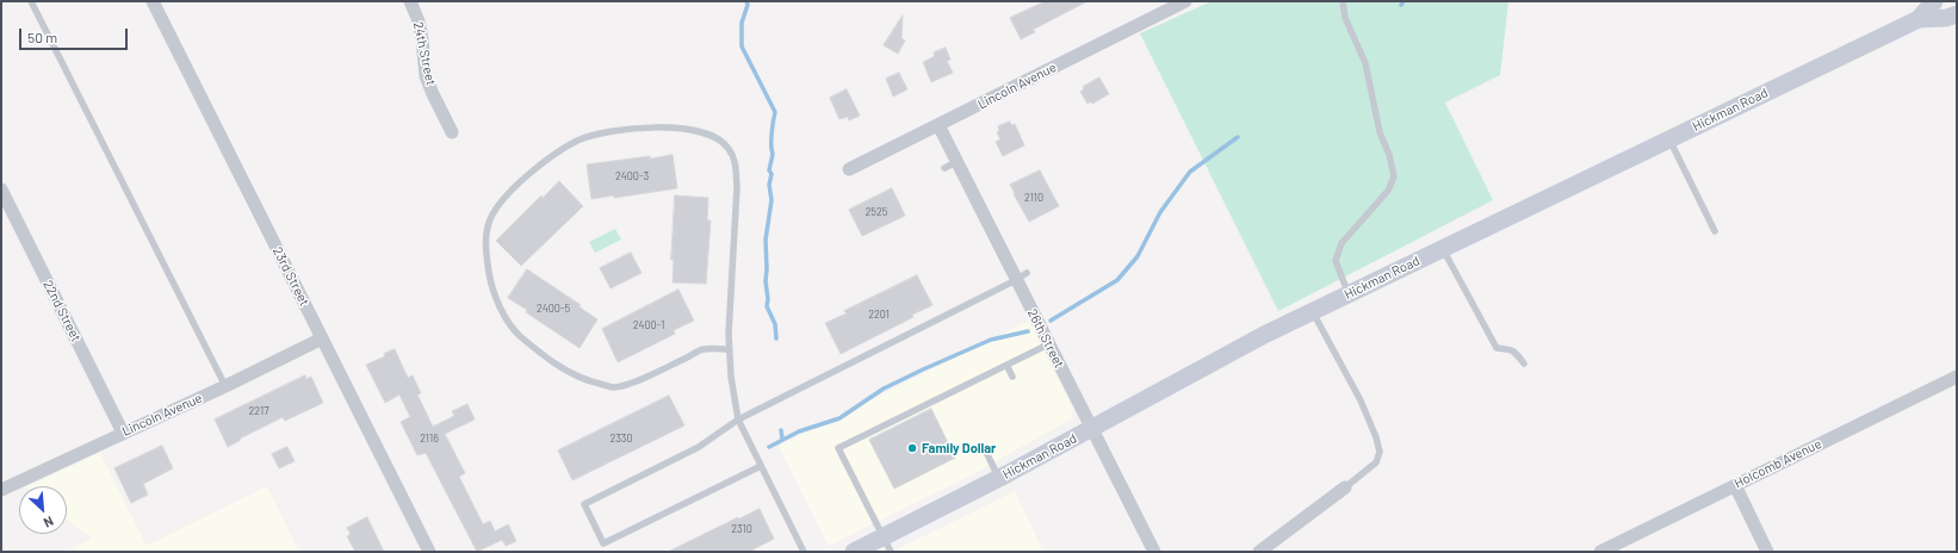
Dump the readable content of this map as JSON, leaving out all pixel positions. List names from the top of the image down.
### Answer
{
  "streets": {
    "main road": ["Hickman Road"],
    "street": [
      "24th Street",
      "Lincoln Avenue",
      "23rd Street",
      "22nd Street",
      "26th Street",
      "Holcomb Avenue"
    ]
  },
  "crossings": [
    ["Lincoln Avenue", "23rd Street"],
    ["Lincoln Avenue", "22nd Street"],
    ["Lincoln Avenue", "26th Street"],
    ["Hickman Road", "26th Street"]
  ],
  "places": ["Family Dollar"],
  "house_numbers": [
    "2400-3",
    "2110",
    "2525",
    "2400-5",
    "2201",
    "2400-1",
    "2217",
    "2116",
    "2330",
    "2310"
  ],
  "scale_bar": "50 m",
  "north": "bottom right"
}
